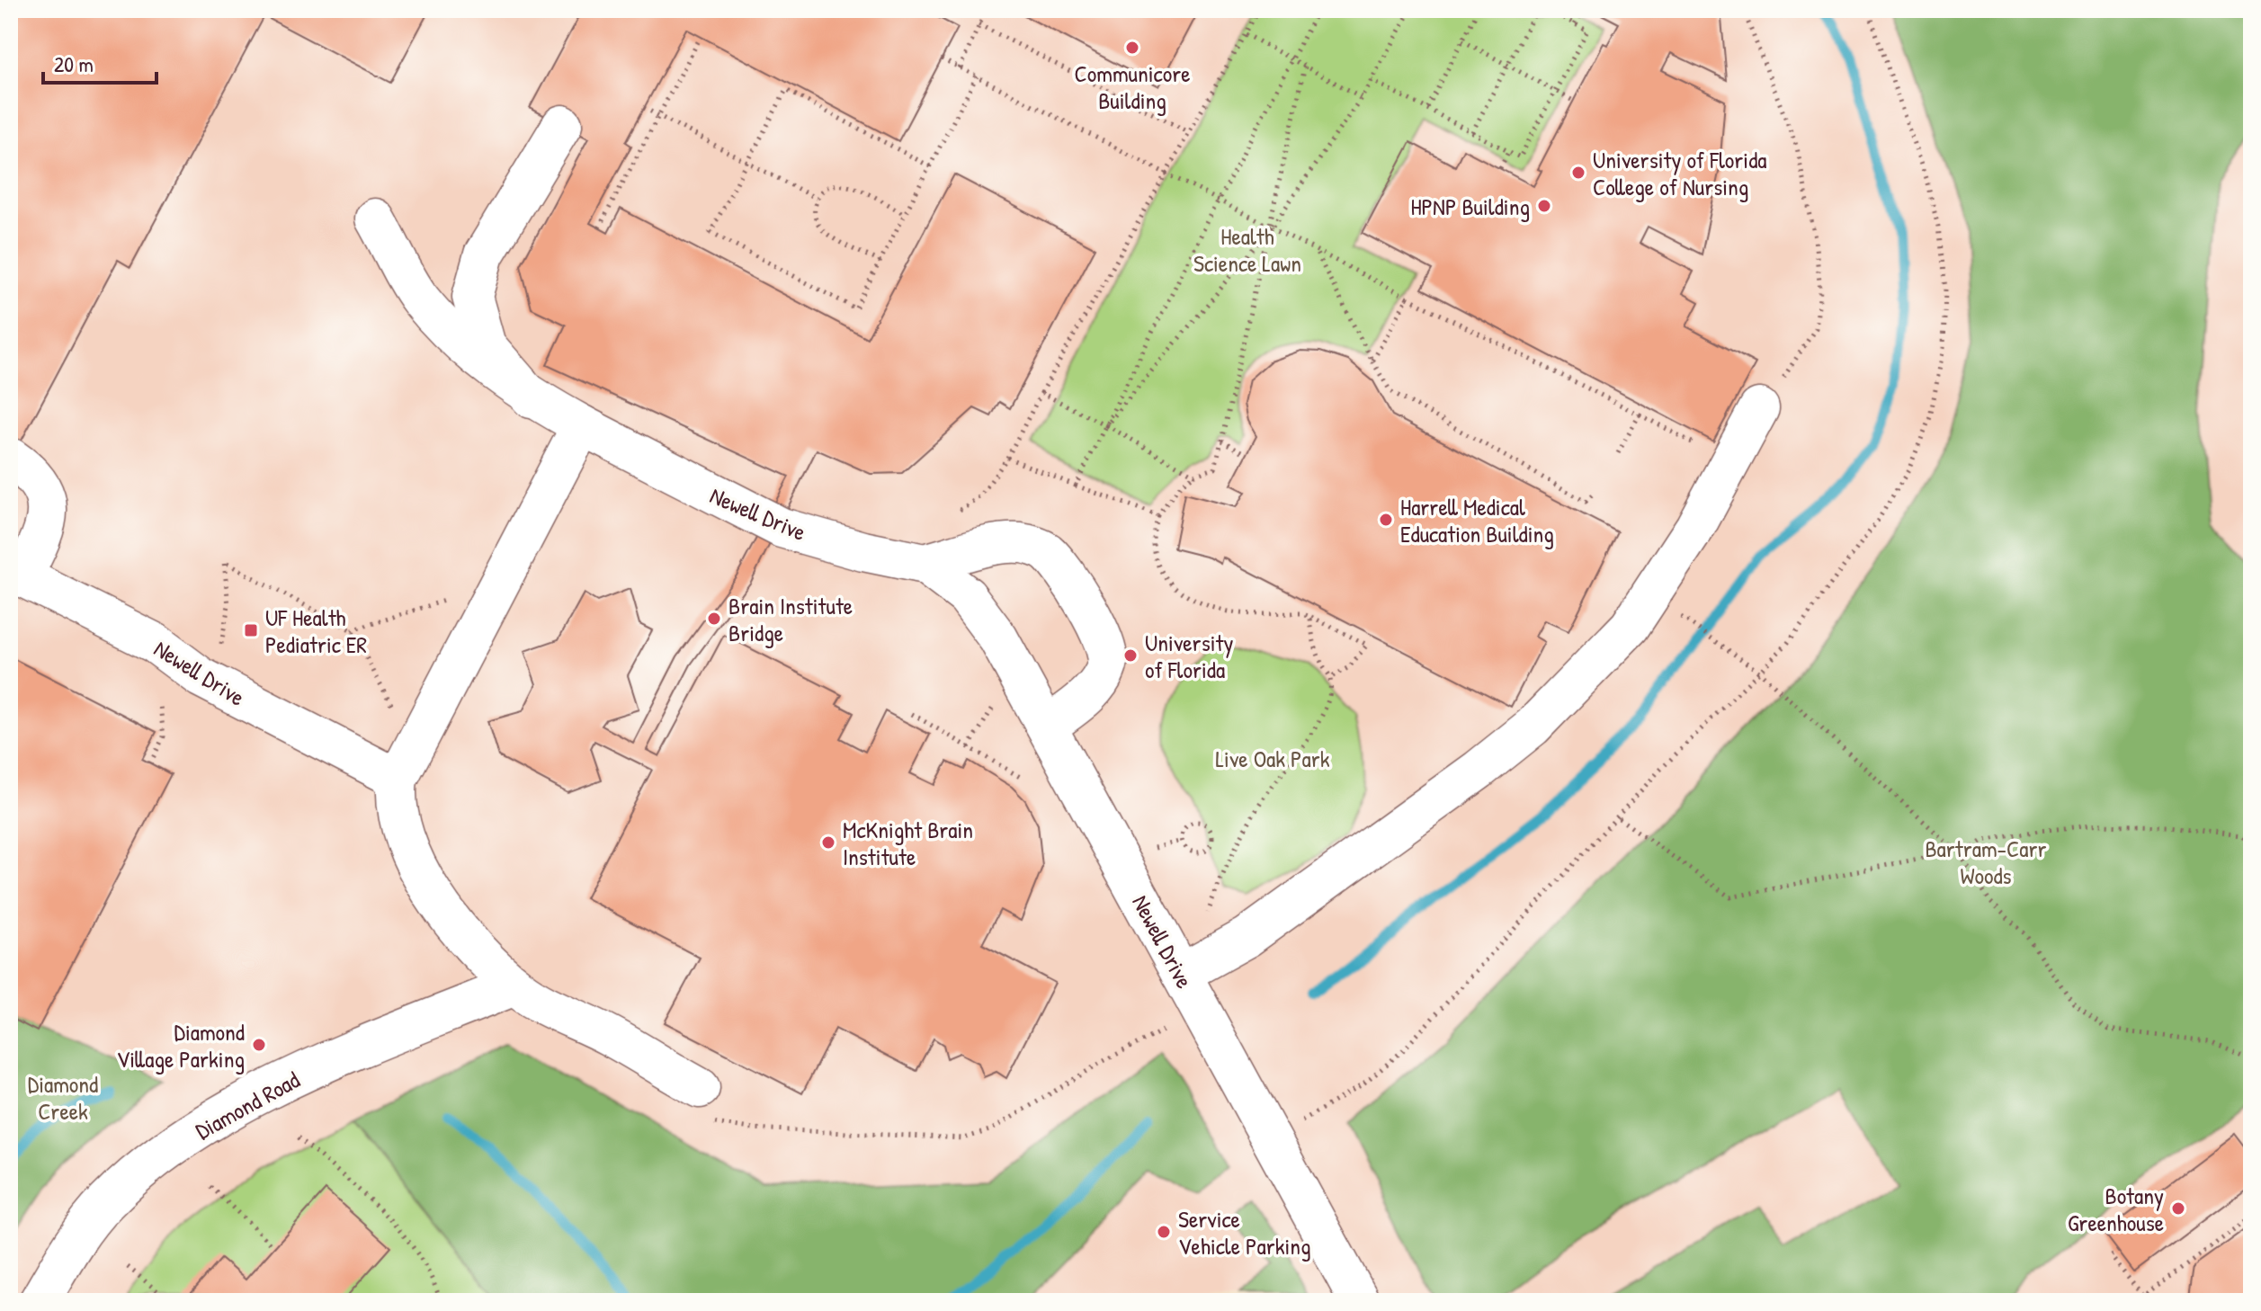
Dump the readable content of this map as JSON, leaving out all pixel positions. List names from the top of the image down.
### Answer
{
  "streets": {
    "street": ["Newell Drive", "Diamond Road"]
  },
  "parks": [
    "Health Science Lawn",
    "Live Oak Park",
    "Bartram-Carr Woods",
    "Diamond Creek"
  ],
  "places": {
    "other": [
      "Communicore Building",
      "University of Florida College of Nursing",
      "HPNP Building",
      "Harrell Medical Education Building",
      "Brain Institute Bridge",
      "University of Florida",
      "McKnight Brain Institute",
      "Diamond Village Parking",
      "Botany Greenhouse",
      "Service Vehicle Parking"
    ],
    "transit": ["UF Health Pediatric ER"]
  },
  "scale_bar": "20 m"
}
